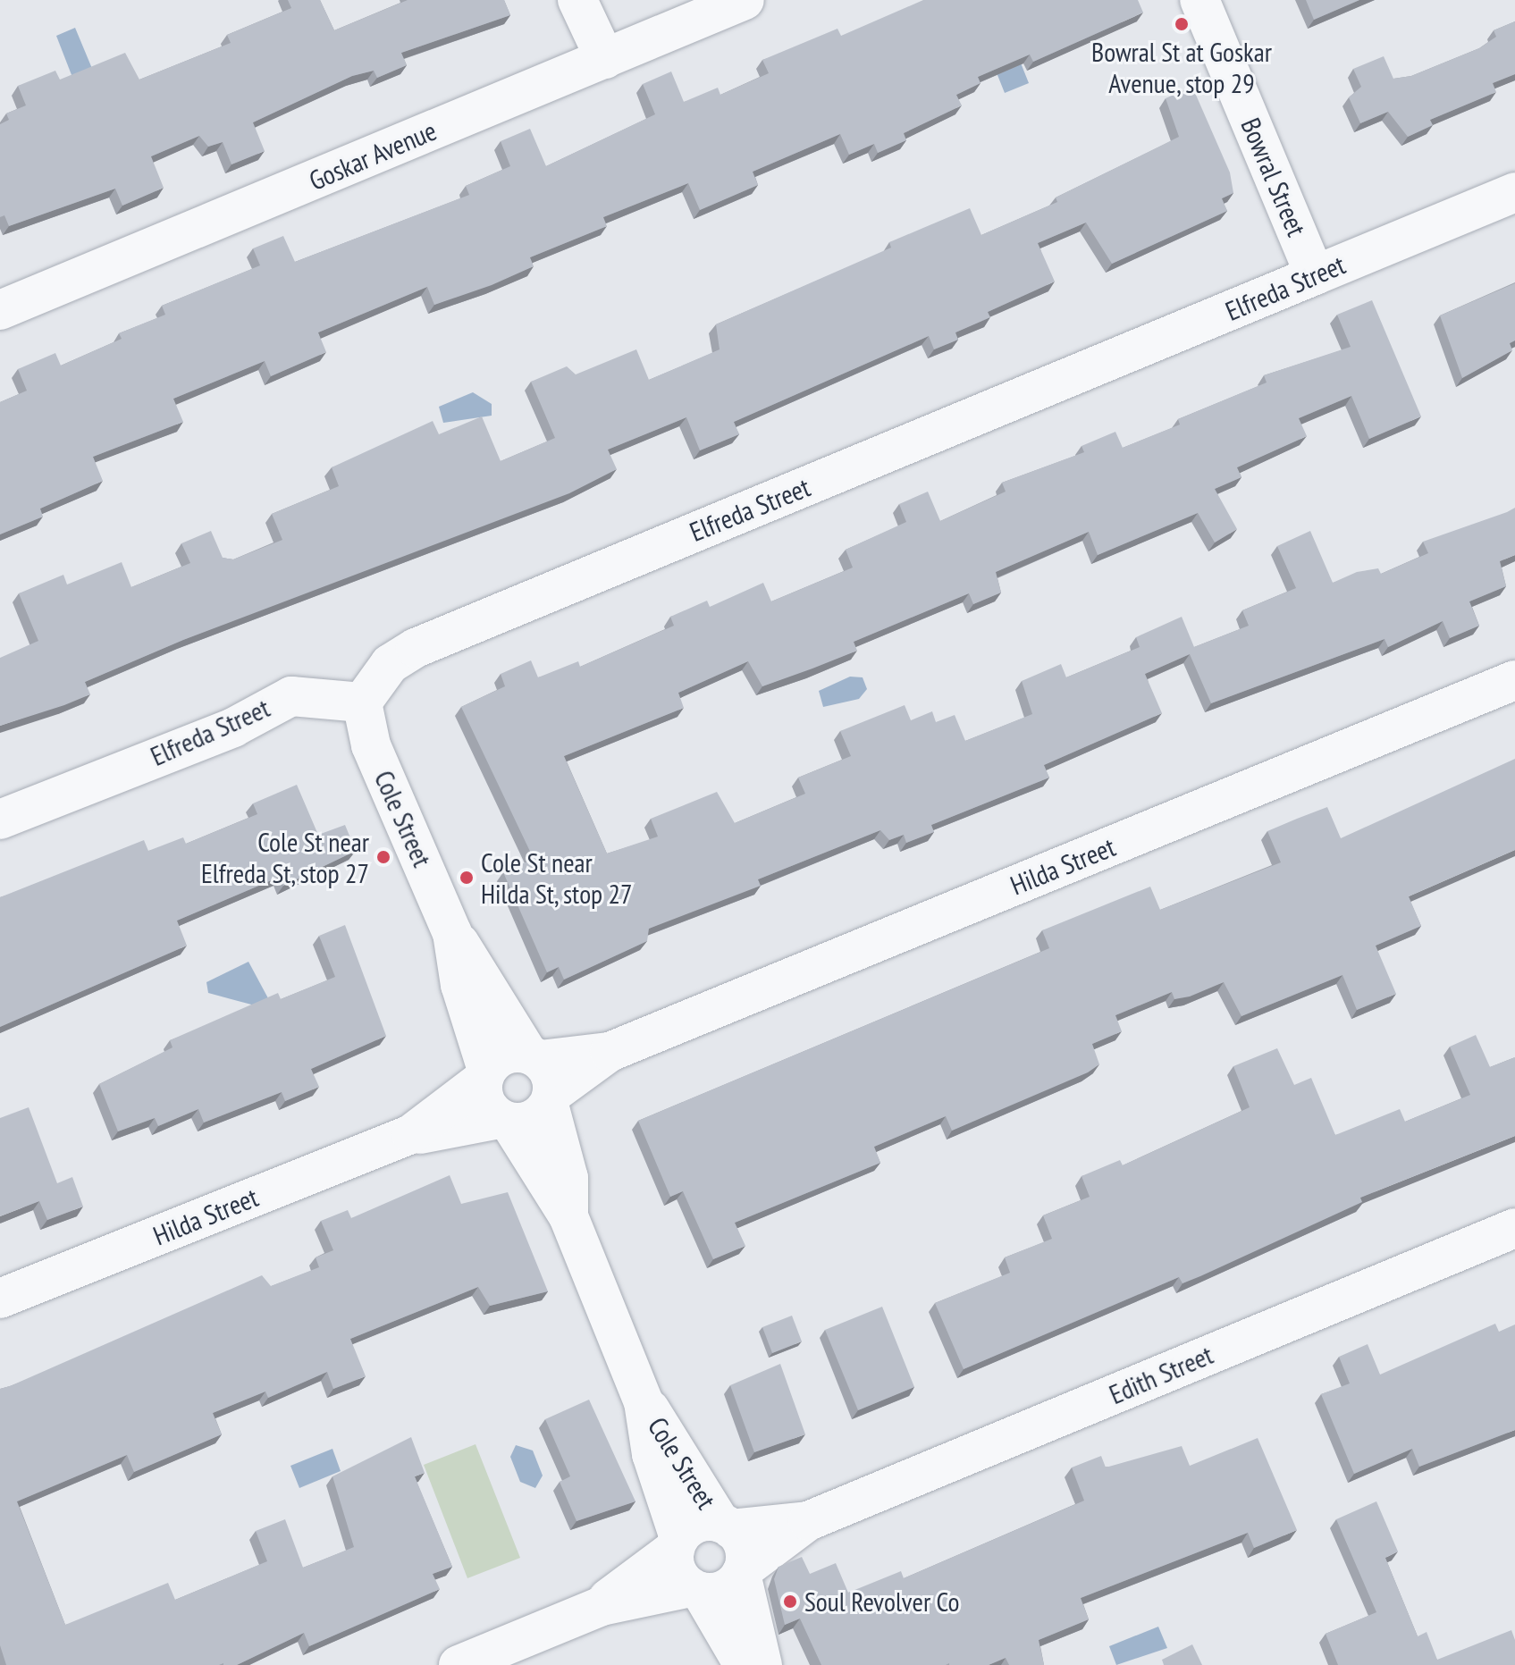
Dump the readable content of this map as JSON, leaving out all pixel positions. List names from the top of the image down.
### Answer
{
  "streets": {
    "street": [
      "Goskar Avenue",
      "Bowral Street",
      "Elfreda Street",
      "Cole Street",
      "Hilda Street",
      "Edith Street"
    ]
  },
  "crossings": [
    ["Bowral Street", "Elfreda Street"],
    ["Elfreda Street", "Cole Street"],
    ["Cole Street", "Hilda Street"],
    ["Cole Street", "Edith Street"]
  ],
  "places": [
    "Bowral St at Goskar Avenue, stop 29",
    "Cole St near Elfreda St, stop 27",
    "Cole St near Hilda St, stop 27",
    "Soul Revolver Co"
  ]
}
